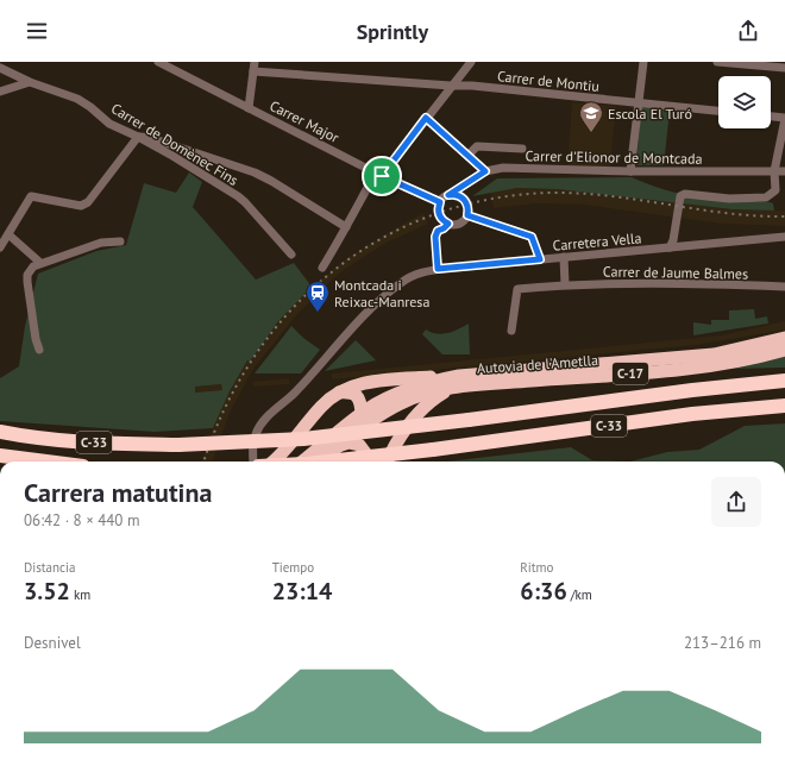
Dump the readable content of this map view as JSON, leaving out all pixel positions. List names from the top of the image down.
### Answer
{
  "streets": {
    "highway": ["Autovia de l'Ametlla", "C-17", "C-33"],
    "street": [
      "Carrer de Montiu",
      "Carrer Major",
      "Carrer de Domènec Fins",
      "Carrer d'Elionor de Montcada",
      "Carretera Vella",
      "Carrer de Jaume Balmes"
    ]
  },
  "crossings": [
    ["Carrer Major", "Carrer d'Elionor de Montcada"],
    ["Autovia de l'Ametlla", "C-17"]
  ],
  "places": {
    "school or university": ["Escola El Turó"],
    "station": ["Montcada i Reixac-Manresa"]
  },
  "page": {
    "header": "Sprintly",
    "heading": ["Carrera matutina", "06:42 · 8 × 440 m"],
    "stats": [
      ["Distancia", "3.52 km"],
      ["Tiempo", "23:14"],
      ["Ritmo", "6:36 /km"]
    ],
    "chart": ["Desnivel", "213–216 m"]
  }
}
